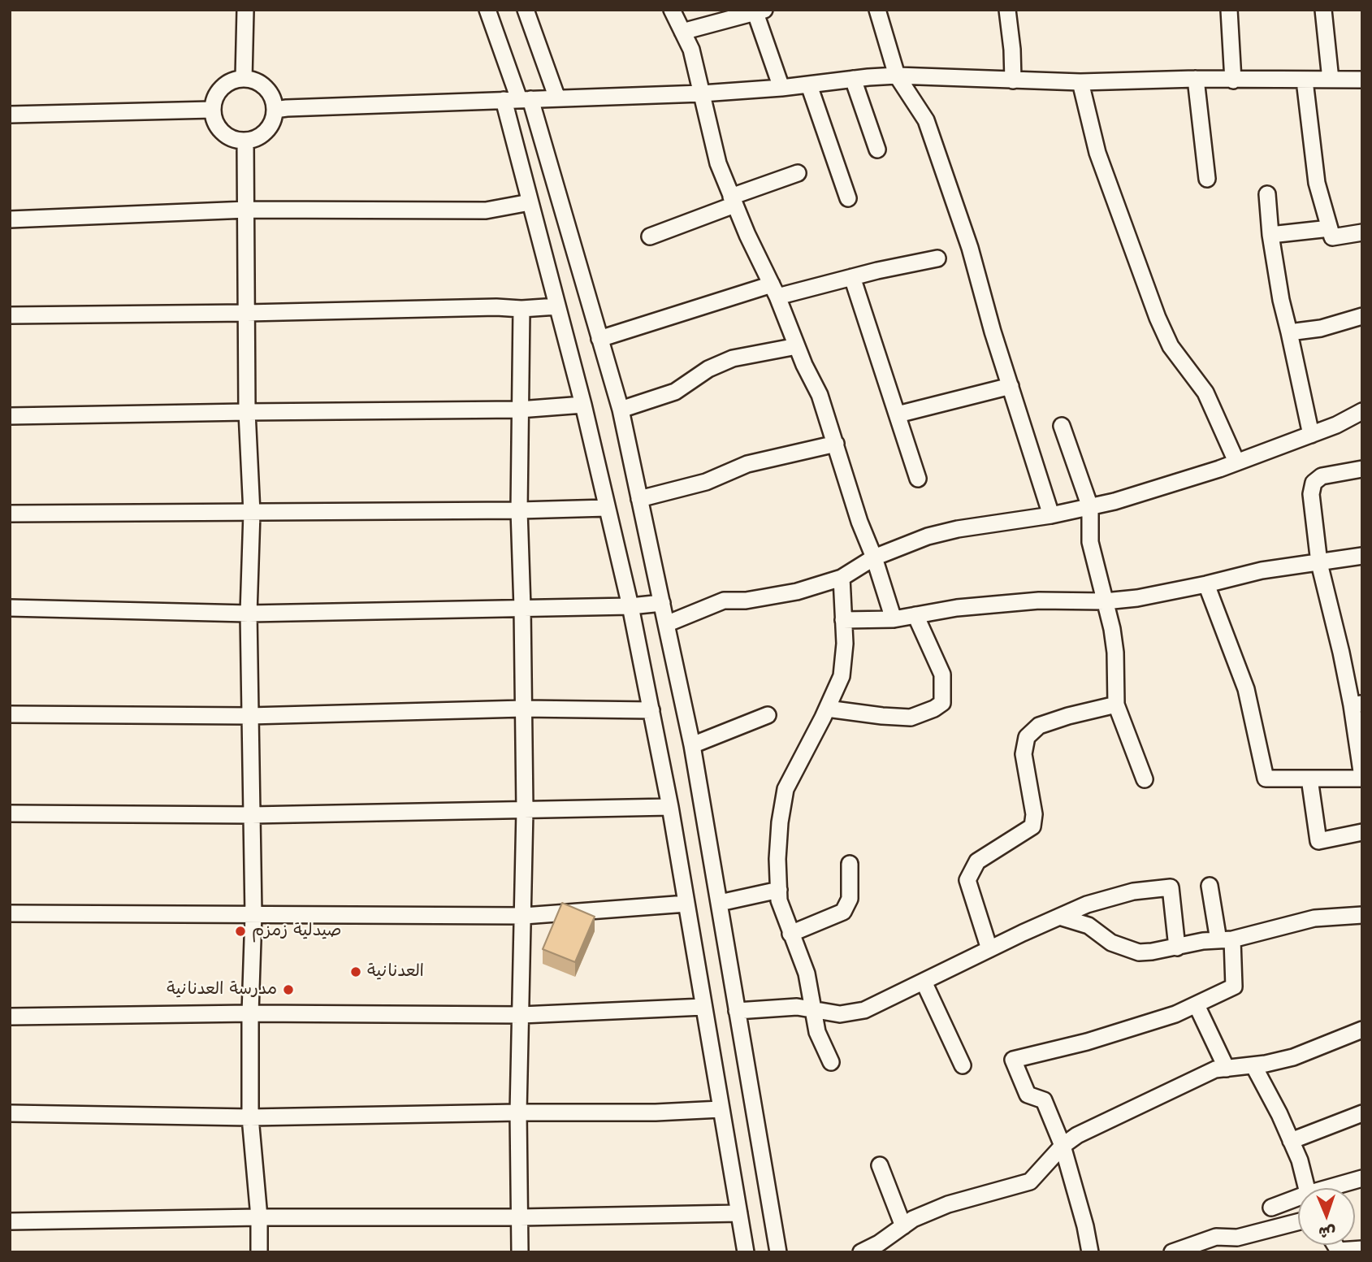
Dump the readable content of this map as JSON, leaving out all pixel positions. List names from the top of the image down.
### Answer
{
  "places": ["صيدلية زمزم", "العدنانية", "مدرسة العدنانية"],
  "north": "bottom"
}
